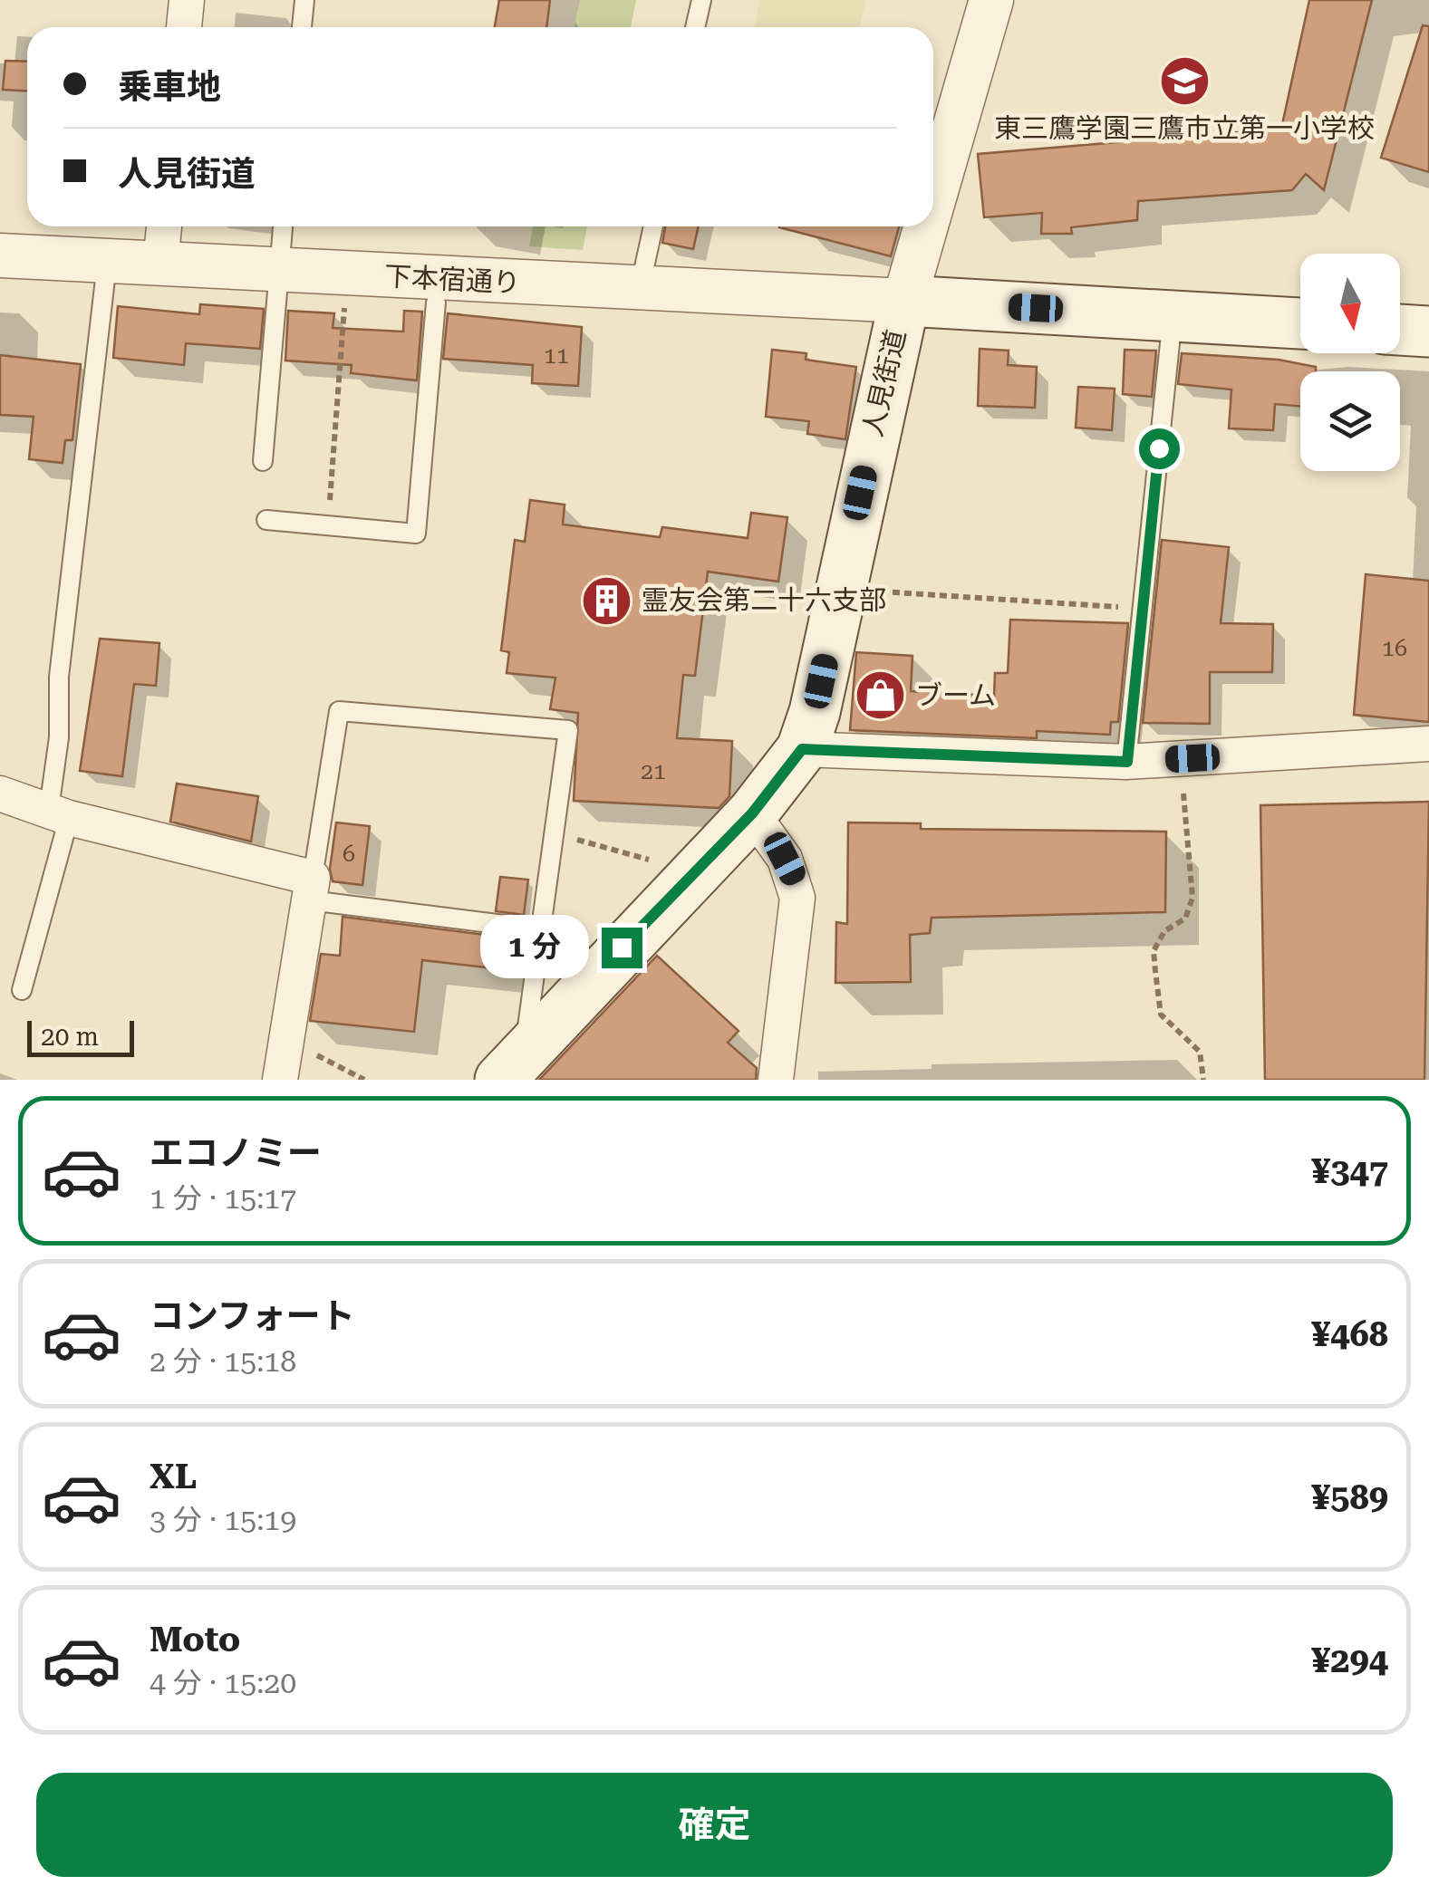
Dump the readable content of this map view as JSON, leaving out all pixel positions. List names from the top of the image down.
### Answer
{
  "streets": {
    "main road": ["人見街道"],
    "street": ["下本宿通り"]
  },
  "crossings": [
    ["下本宿通り", "人見街道"]
  ],
  "places": {
    "school or university": ["東三鷹学園三鷹市立第一小学校"],
    "building": ["霊友会第二十六支部"],
    "shop": ["ブーム"]
  },
  "house_numbers": [
    "11",
    "16",
    "21",
    "6"
  ],
  "scale_bar": "20 m",
  "north": "bottom",
  "page": {
    "banner": ["乗車地", "人見街道"],
    "bubble": "1 分",
    "scale": "20 m",
    "list": [
      {
        "name": "エコノミー",
        "note": "1 分 · 15:17",
        "value": "¥347"
      },
      {
        "name": "コンフォート",
        "note": "2 分 · 15:18",
        "value": "¥468"
      },
      {
        "name": "XL",
        "note": "3 分 · 15:19",
        "value": "¥589"
      },
      {
        "name": "Moto",
        "note": "4 分 · 15:20",
        "value": "¥294"
      }
    ],
    "buttons": "確定"
  }
}
